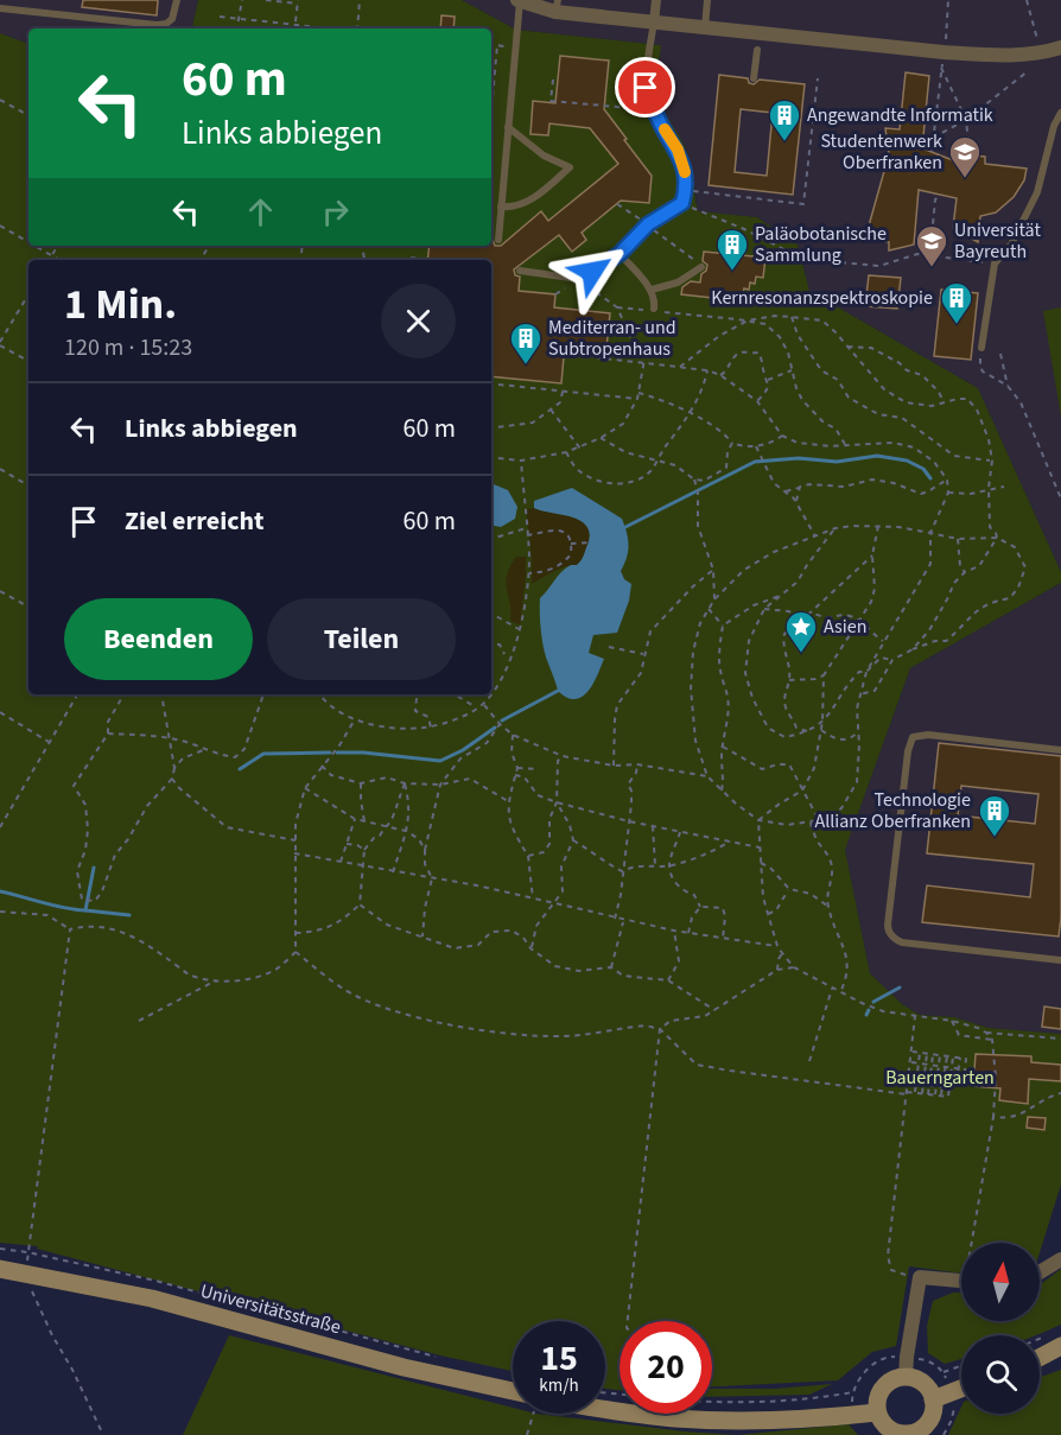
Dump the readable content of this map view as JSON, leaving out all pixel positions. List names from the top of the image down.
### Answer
{
  "streets": {
    "main road": ["Universitätsstraße"]
  },
  "parks": ["Bauerngarten"],
  "places": {
    "building": [
      "Angewandte Informatik",
      "Paläobotanische Sammlung",
      "Kernresonanzspektroskopie",
      "Mediterran- und Subtropenhaus",
      "Technologie Allianz Oberfranken"
    ],
    "school or university": ["Studentenwerk Oberfranken", "Universität Bayreuth"],
    "place": ["Asien"]
  },
  "north": "top",
  "page": {
    "turn": ["60 m", "Links abbiegen"],
    "heading": ["1 Min.", "120 m · 15:23"],
    "list": [
      {
        "name": "Links abbiegen",
        "value": "60 m"
      },
      {
        "name": "Ziel erreicht",
        "value": "60 m"
      }
    ],
    "buttons": ["Beenden", "Teilen"],
    "speed": "15 km/h",
    "limit": "20"
  }
}
